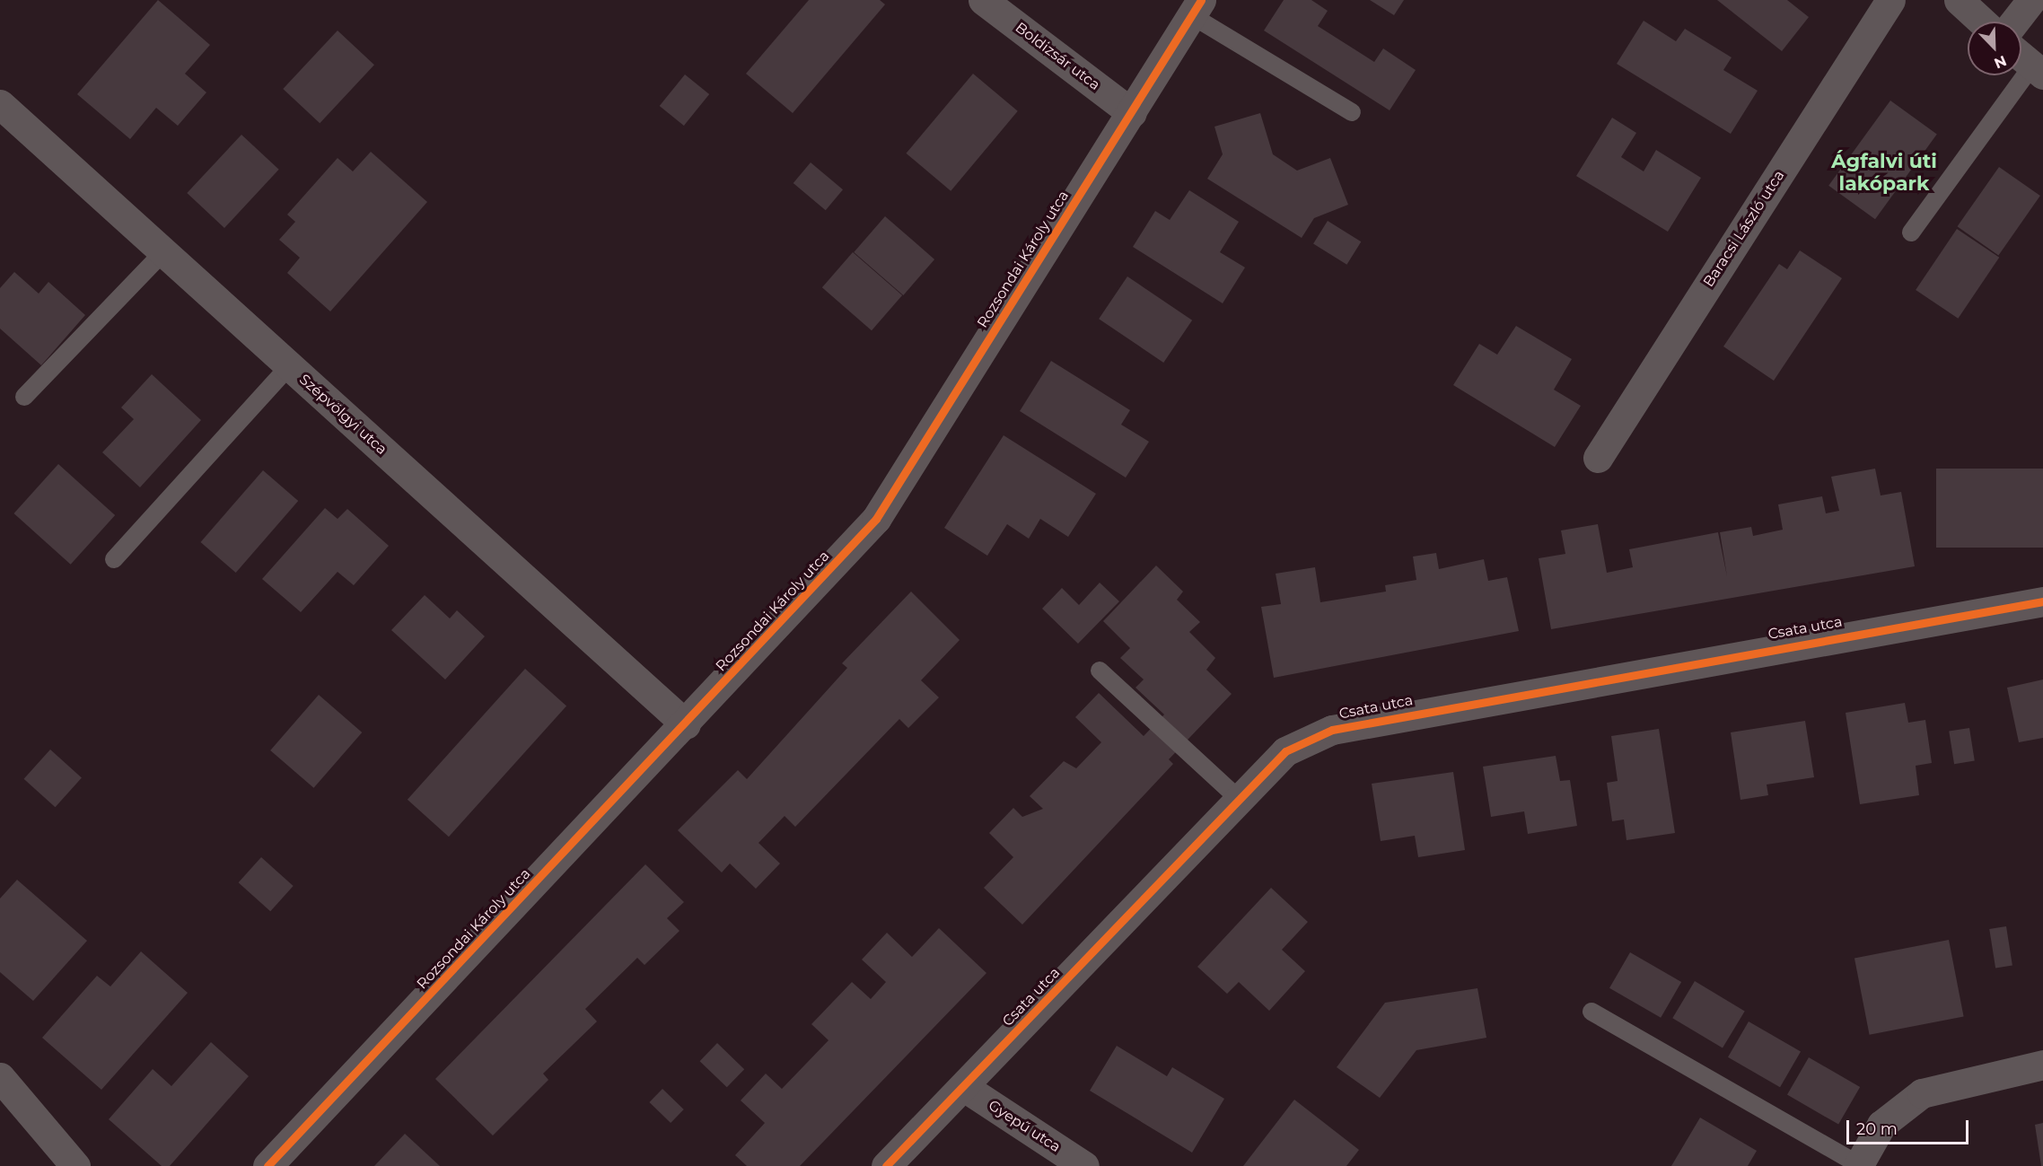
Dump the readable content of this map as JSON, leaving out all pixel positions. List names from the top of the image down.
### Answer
{
  "streets": {
    "street": [
      "Boldizsár utca",
      "Baracsi László utca",
      "Rozsondai Károly utca",
      "Szépvölgyi utca",
      "Csata utca",
      "Gyepű utca"
    ]
  },
  "crossings": [
    ["Boldizsár utca", "Rozsondai Károly utca"],
    ["Rozsondai Károly utca", "Szépvölgyi utca"],
    ["Csata utca", "Gyepű utca"]
  ],
  "districts": ["Ágfalvi úti lakópark"],
  "scale_bar": "20 m",
  "north": "bottom right"
}
